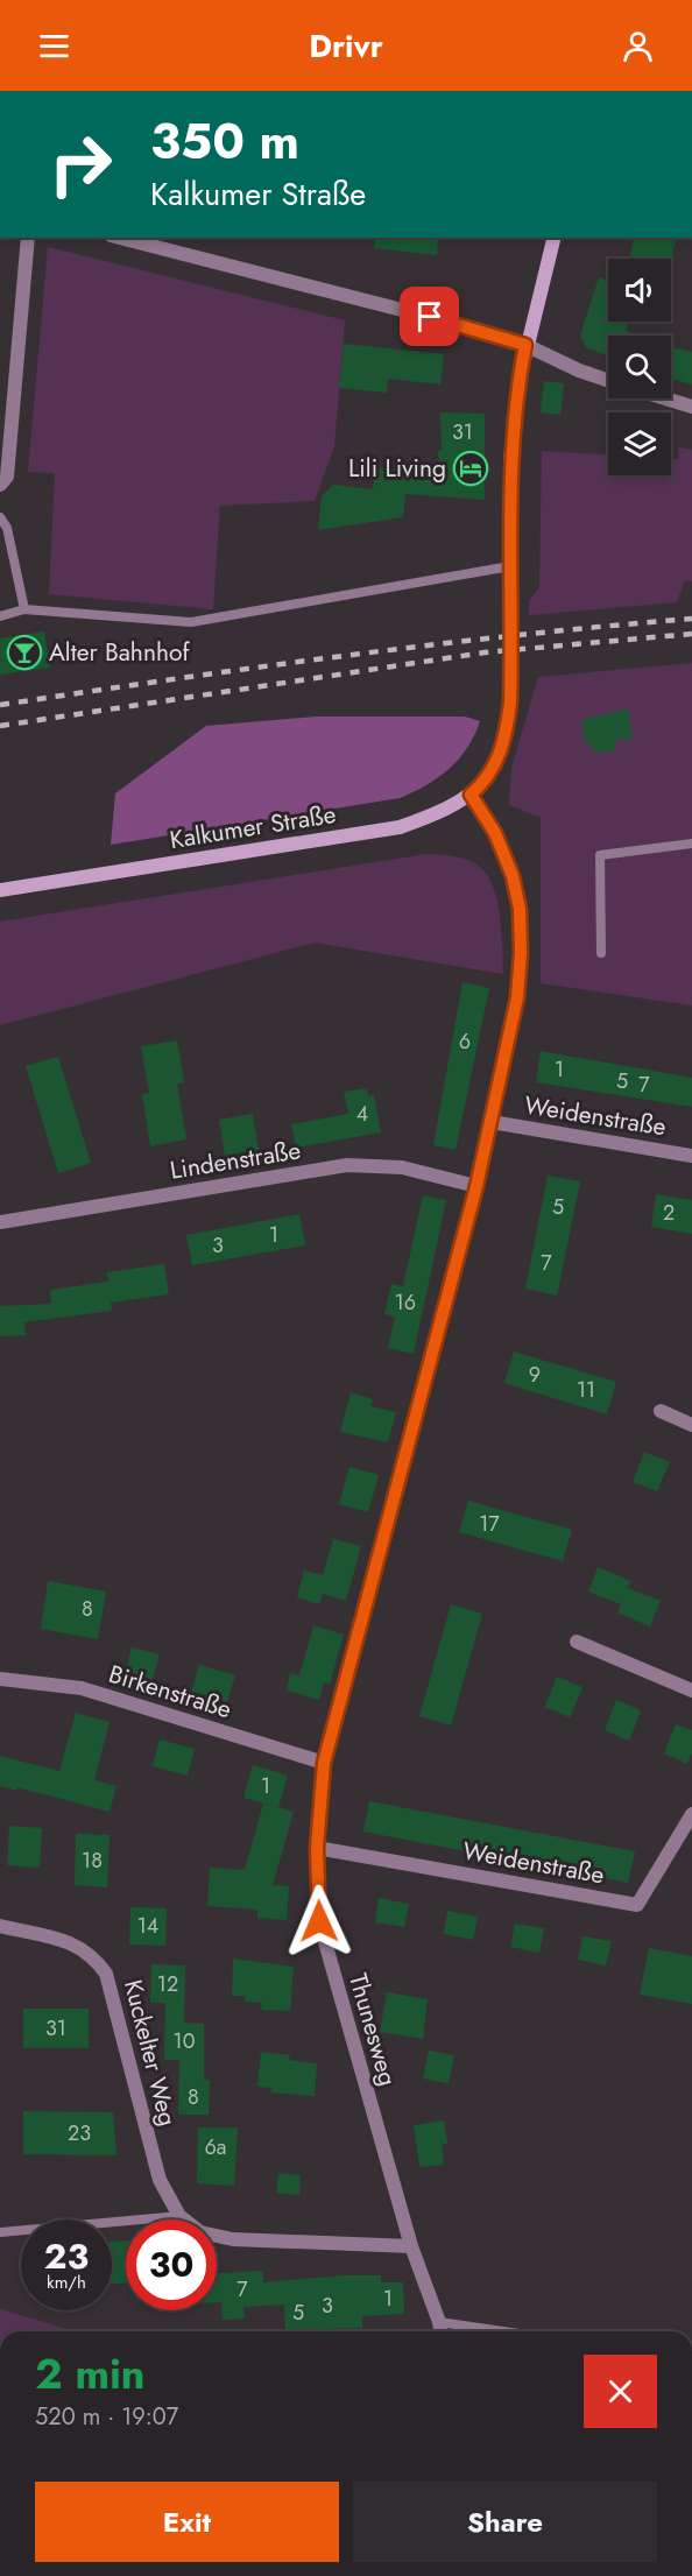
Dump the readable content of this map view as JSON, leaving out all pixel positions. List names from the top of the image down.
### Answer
{
  "streets": {
    "main road": ["Kalkumer Straße"],
    "street": [
      "Weidenstraße",
      "Lindenstraße",
      "Birkenstraße",
      "Thunesweg",
      "Kuckelter Weg"
    ]
  },
  "crossings": [
    ["Kalkumer Straße", "Thunesweg"],
    ["Weidenstraße", "Thunesweg"],
    ["Lindenstraße", "Thunesweg"],
    ["Birkenstraße", "Thunesweg"],
    ["Thunesweg", "Kuckelter Weg"]
  ],
  "places": {
    "hotel": ["Lili Living"],
    "bar": ["Alter Bahnhof"]
  },
  "house_numbers": [
    "31",
    "6",
    "1",
    "5",
    "7",
    "4",
    "5",
    "2",
    "1",
    "3",
    "7",
    "16",
    "9",
    "11",
    "17",
    "8",
    "1",
    "18",
    "14",
    "12",
    "31",
    "10",
    "8",
    "23",
    "6a",
    "7",
    "1",
    "3",
    "5"
  ],
  "page": {
    "header": "Drivr",
    "turn": ["350 m", "Kalkumer Straße"],
    "speed": "23 km/h",
    "limit": "30",
    "heading": ["2 min", "520 m · 19:07"],
    "buttons": ["Exit", "Share"]
  }
}
